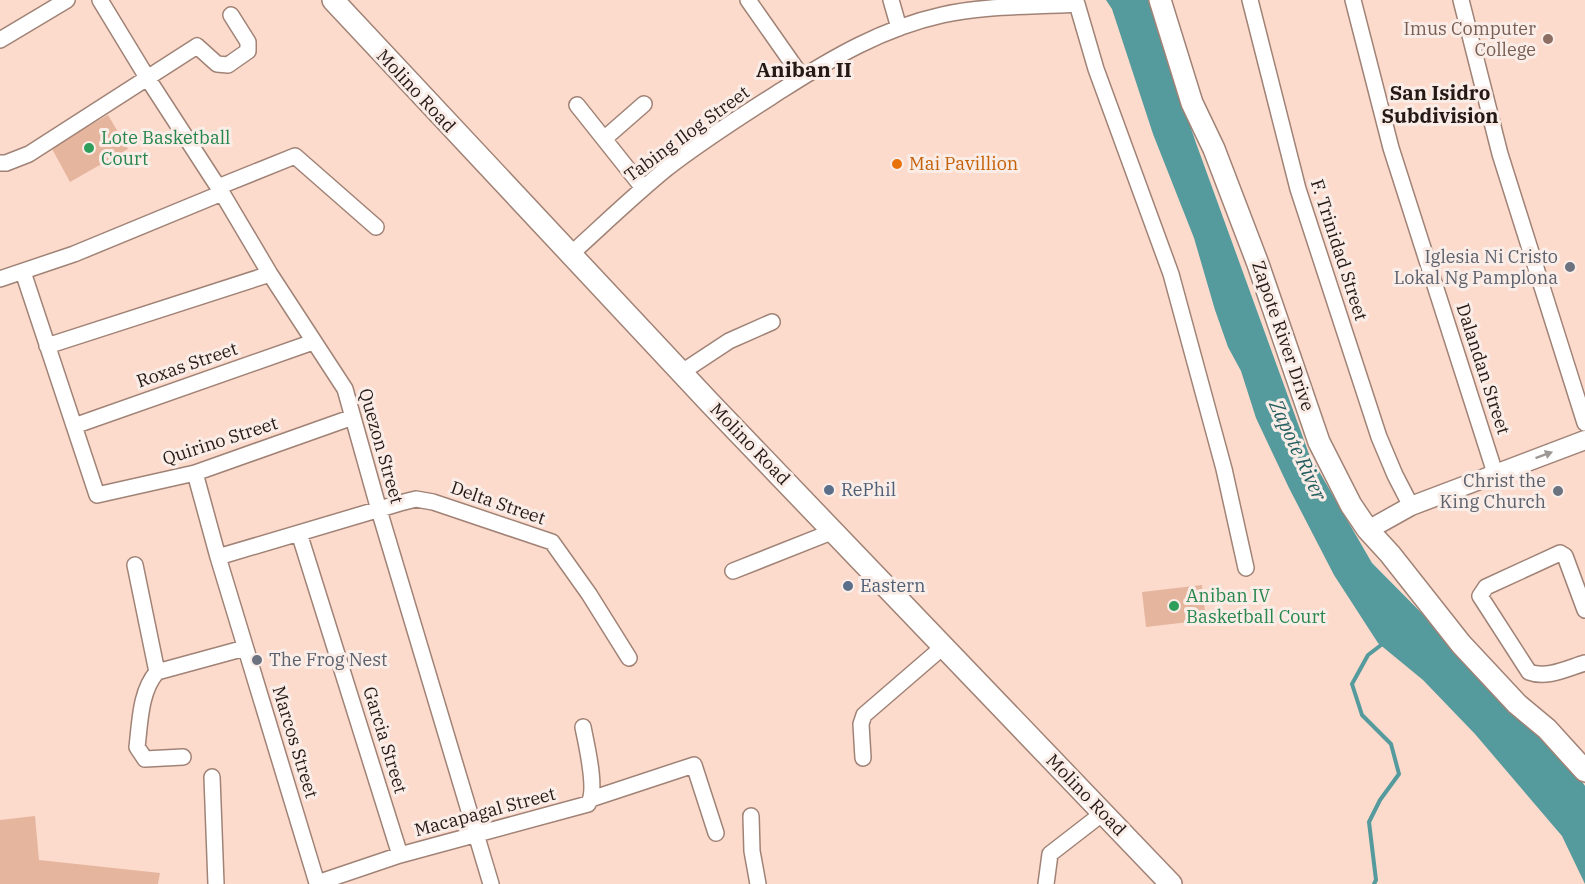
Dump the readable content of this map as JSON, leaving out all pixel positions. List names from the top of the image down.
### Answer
{
  "streets": {
    "main road": ["Molino Road", "Zapote River Drive"],
    "street": [
      "Tabing Ilog Street",
      "F. Trinidad Street",
      "Roxas Street",
      "Dalandan Street",
      "Quirino Street",
      "Quezon Street",
      "Delta Street",
      "Garcia Street",
      "Marcos Street",
      "Macapagal Street"
    ]
  },
  "crossings": [
    ["Molino Road", "Tabing Ilog Street"],
    ["Roxas Street", "Quirino Street"],
    ["Roxas Street", "Quezon Street"],
    ["Quirino Street", "Quezon Street"],
    ["Quirino Street", "Marcos Street"],
    ["Quezon Street", "Delta Street"],
    ["Quezon Street", "Macapagal Street"],
    ["Delta Street", "Garcia Street"],
    ["Delta Street", "Marcos Street"],
    ["Garcia Street", "Macapagal Street"],
    ["Marcos Street", "Macapagal Street"]
  ],
  "districts": ["Aniban II", "San Isidro Subdivision"],
  "water": ["Zapote River"],
  "places": [
    "Imus Computer College",
    "Lote Basketball Court",
    "Mai Pavillion",
    "Iglesia Ni Cristo Lokal Ng Pamplona",
    "RePhil",
    "Christ the King Church",
    "Eastern",
    "Aniban IV Basketball Court",
    "The Frog Nest"
  ]
}
